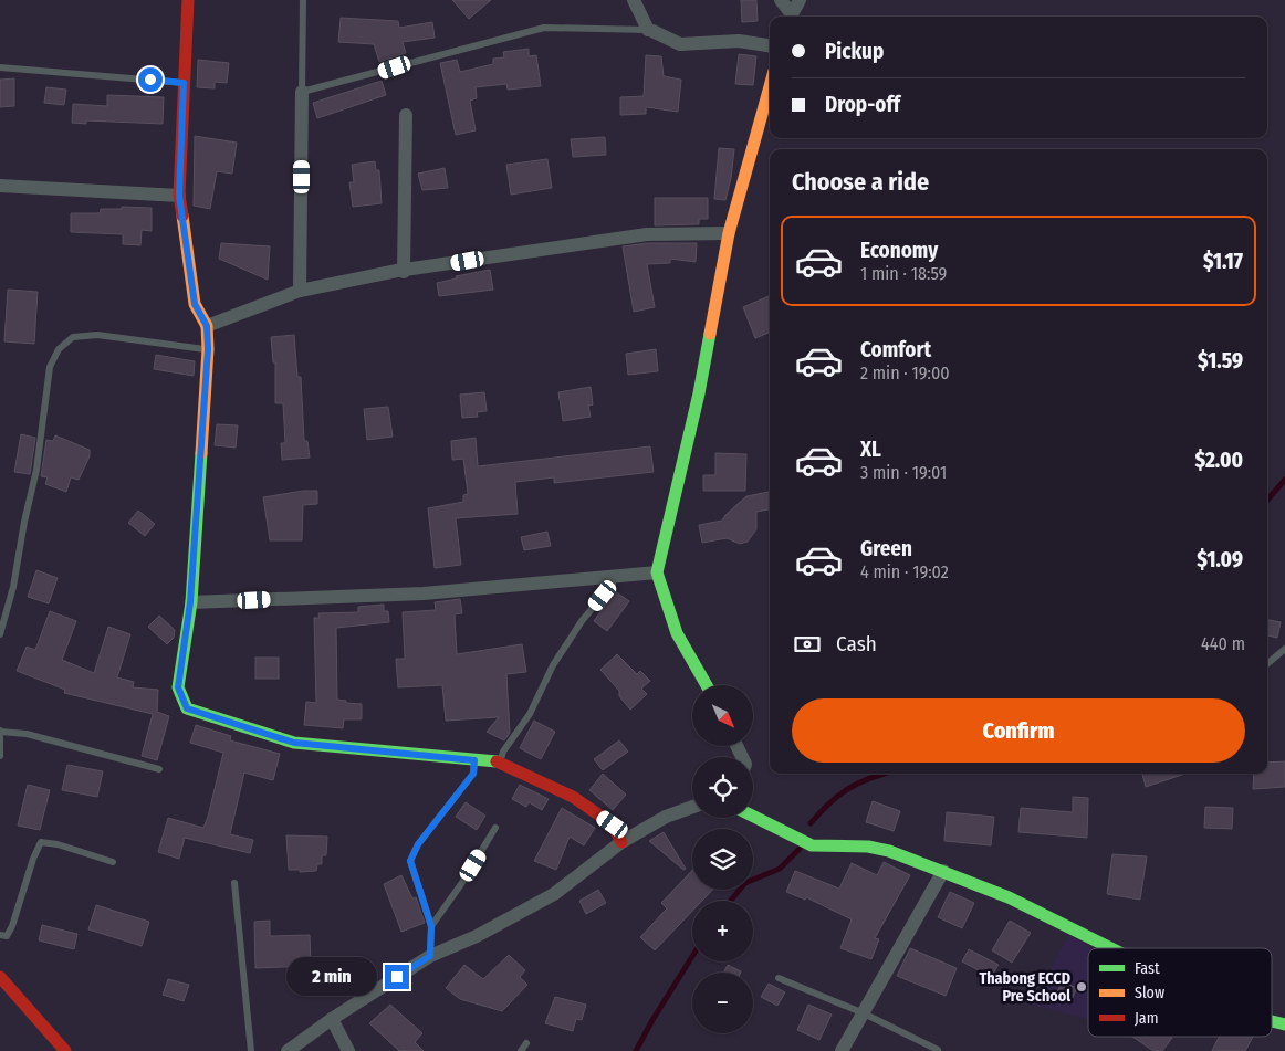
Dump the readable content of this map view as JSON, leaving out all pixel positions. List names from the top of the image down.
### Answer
{
  "places": ["Thabong ECCD Pre School"],
  "legend": ["Fast", "Slow", "Jam"],
  "north": "bottom right",
  "page": {
    "banner": ["Pickup", "Drop-off"],
    "heading": "Choose a ride",
    "list": [
      {
        "name": "Economy",
        "note": "1 min · 18:59",
        "value": "$1.17"
      },
      {
        "name": "Comfort",
        "note": "2 min · 19:00",
        "value": "$1.59"
      },
      {
        "name": "XL",
        "note": "3 min · 19:01",
        "value": "$2.00"
      },
      {
        "name": "Green",
        "note": "4 min · 19:02",
        "value": "$1.09"
      }
    ],
    "pay": ["Cash", "440 m"],
    "map_buttons": ["+", "−"],
    "buttons": "Confirm",
    "bubble": "2 min"
  }
}
